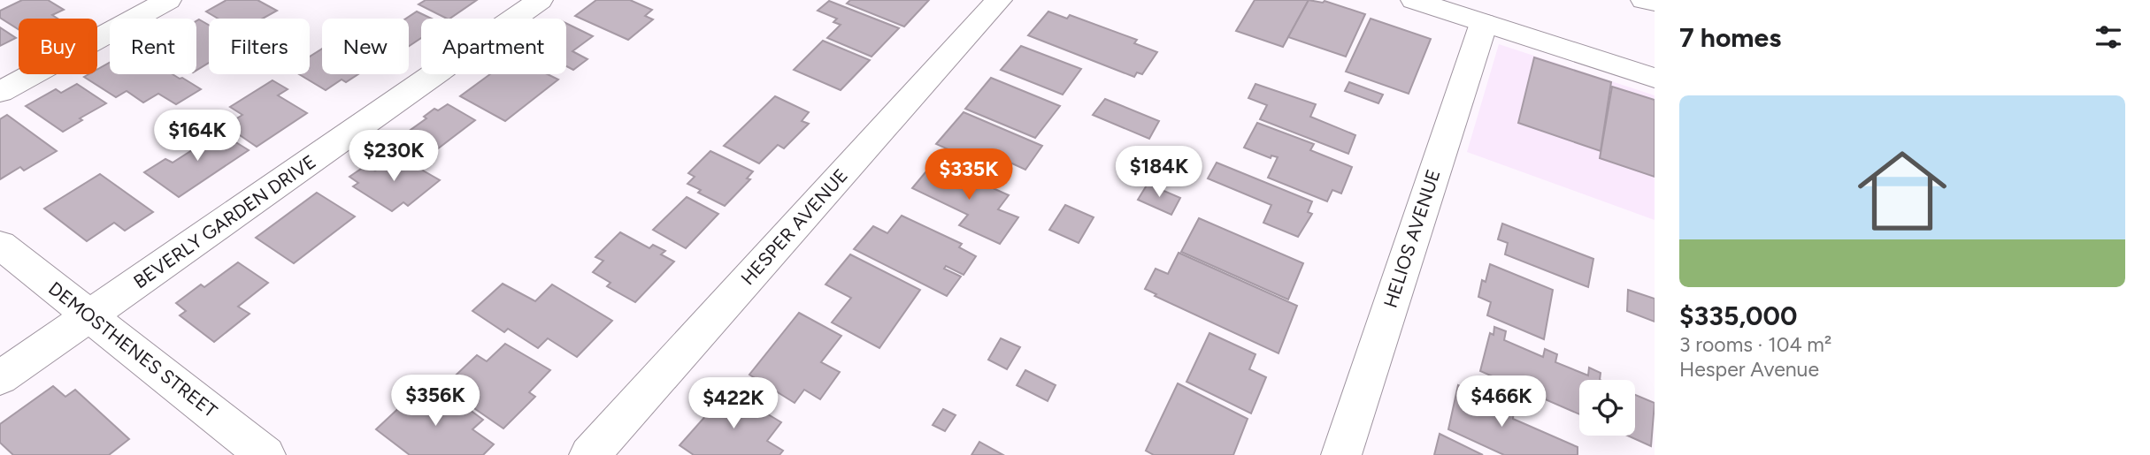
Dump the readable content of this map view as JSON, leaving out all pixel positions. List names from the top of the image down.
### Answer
{
  "streets": {
    "street": [
      "BEVERLY GARDEN DRIVE",
      "HESPER AVENUE",
      "HELIOS AVENUE",
      "DEMOSTHENES STREET"
    ]
  },
  "crossings": [
    ["BEVERLY GARDEN DRIVE", "DEMOSTHENES STREET"]
  ],
  "page": {
    "heading": "7 homes",
    "chip": [
      "Buy",
      "Rent",
      "Filters",
      "New",
      "Apartment"
    ],
    "list": [
      {
        "name": "$335,000",
        "note": "3 rooms · 104 m² · Hesper Avenue"
      }
    ],
    "price": [
      "$164K",
      "$230K",
      "$184K",
      "$335K",
      "$356K",
      "$466K",
      "$422K"
    ]
  }
}
